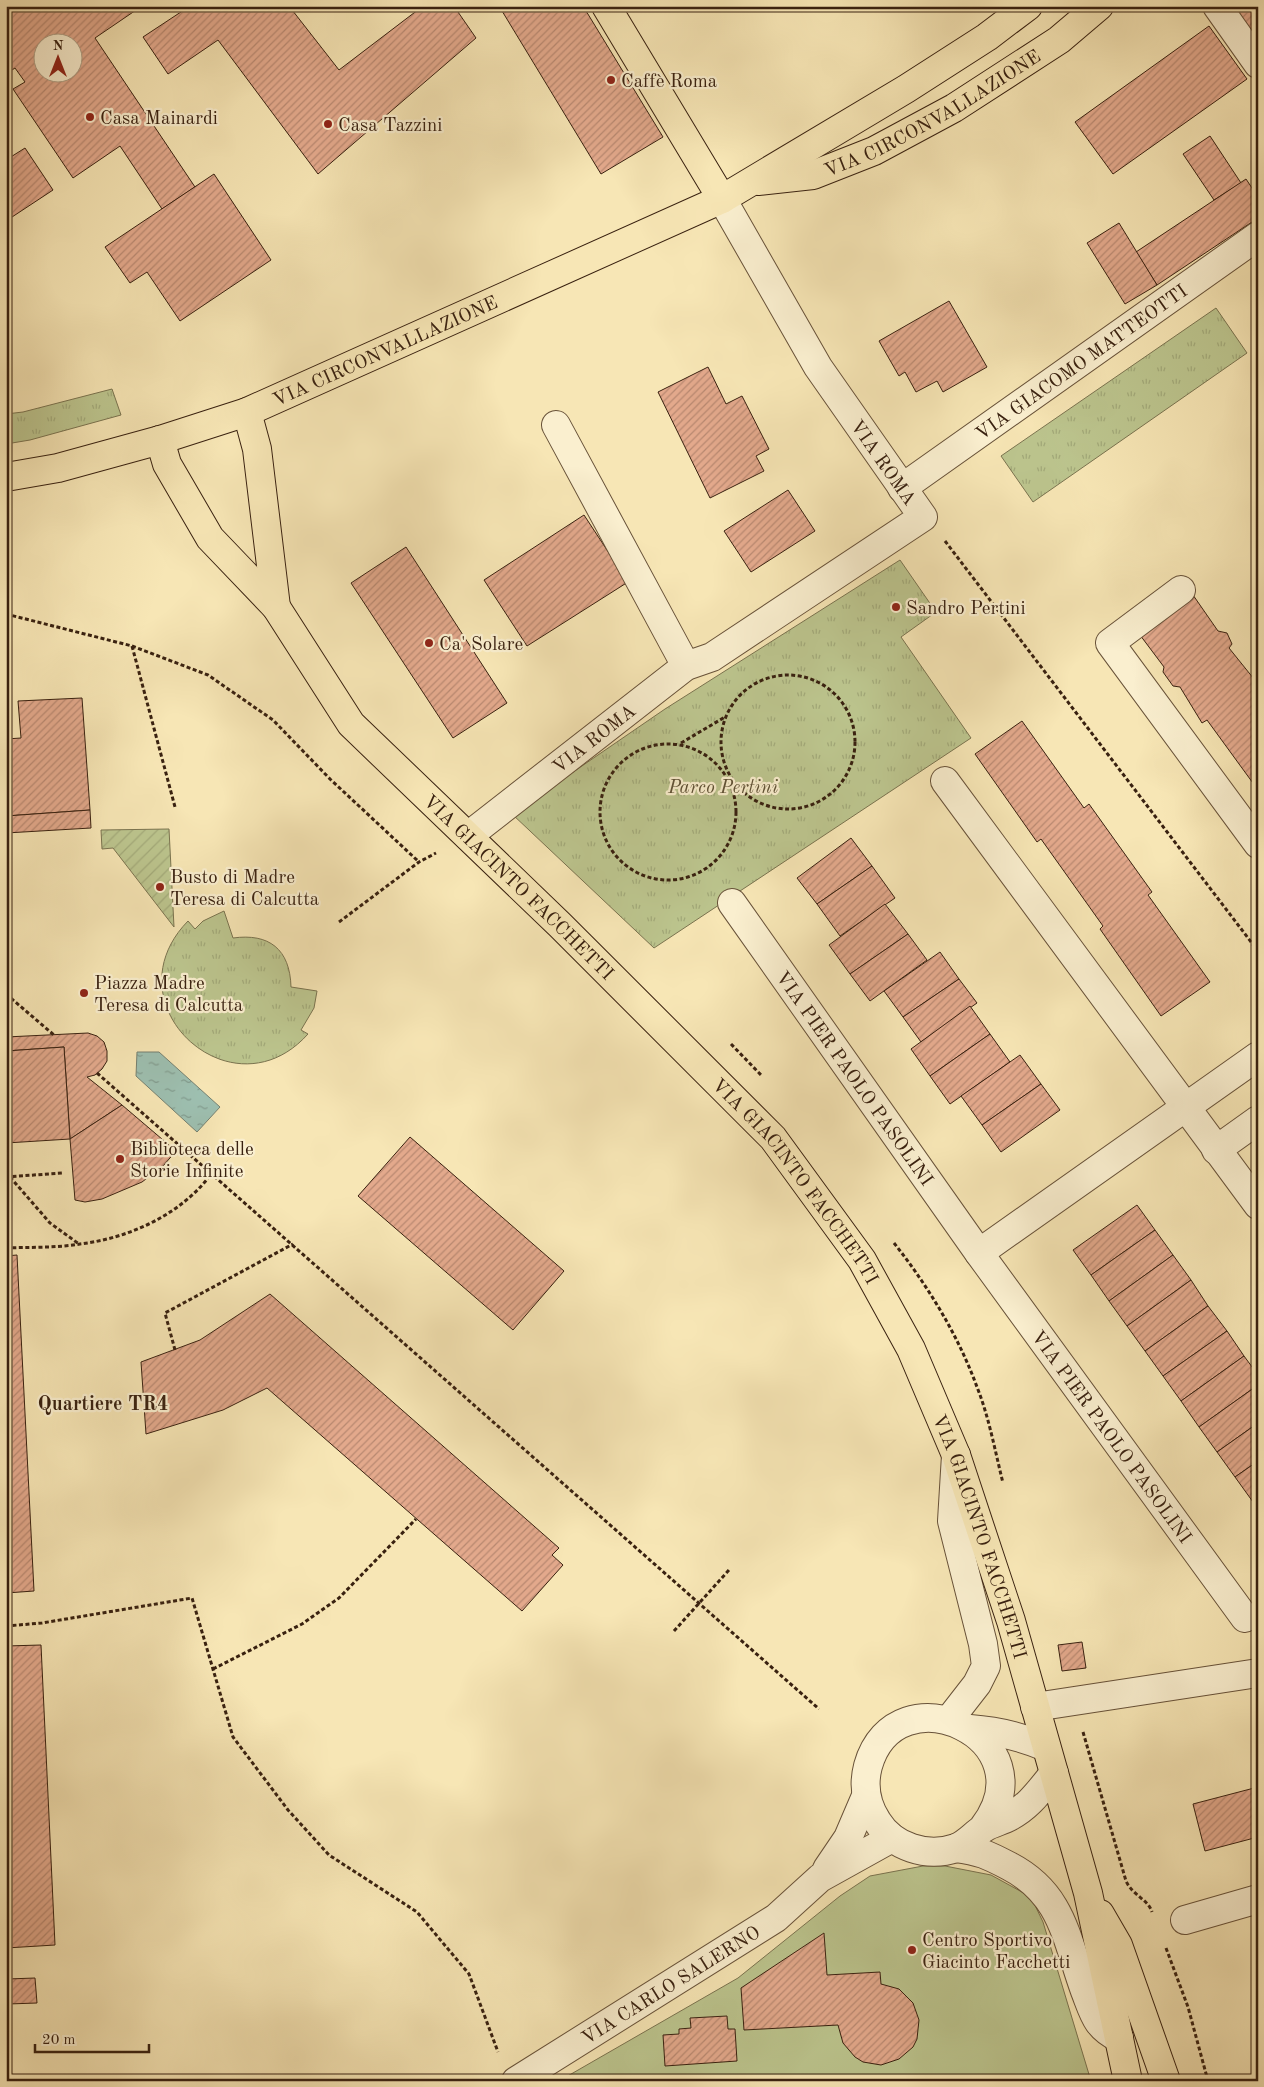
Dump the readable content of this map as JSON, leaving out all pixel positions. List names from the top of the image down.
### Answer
{
  "streets": {
    "main road": ["VIA CIRCONVALLAZIONE", "VIA ROMA", "VIA GIACINTO FACCHETTI"],
    "street": ["VIA GIACOMO MATTEOTTI", "VIA PIER PAOLO PASOLINI", "VIA CARLO SALERNO"]
  },
  "crossings": [
    ["VIA CIRCONVALLAZIONE", "VIA ROMA"],
    ["VIA CIRCONVALLAZIONE", "VIA GIACINTO FACCHETTI"],
    ["VIA GIACOMO MATTEOTTI", "VIA ROMA"],
    ["VIA ROMA", "VIA GIACINTO FACCHETTI"],
    ["VIA GIACINTO FACCHETTI", "VIA CARLO SALERNO"]
  ],
  "districts": ["Quartiere TR4"],
  "parks": ["Parco Pertini"],
  "places": [
    "Caffè Roma",
    "Casa Mainardi",
    "Casa Tazzini",
    "Sandro Pertini",
    "Ca' Solare",
    "Busto di Madre Teresa di Calcutta",
    "Piazza Madre Teresa di Calcutta",
    "Biblioteca delle Storie Infinite",
    "Centro Sportivo Giacinto Facchetti"
  ],
  "scale_bar": "20 m",
  "north": "top"
}
